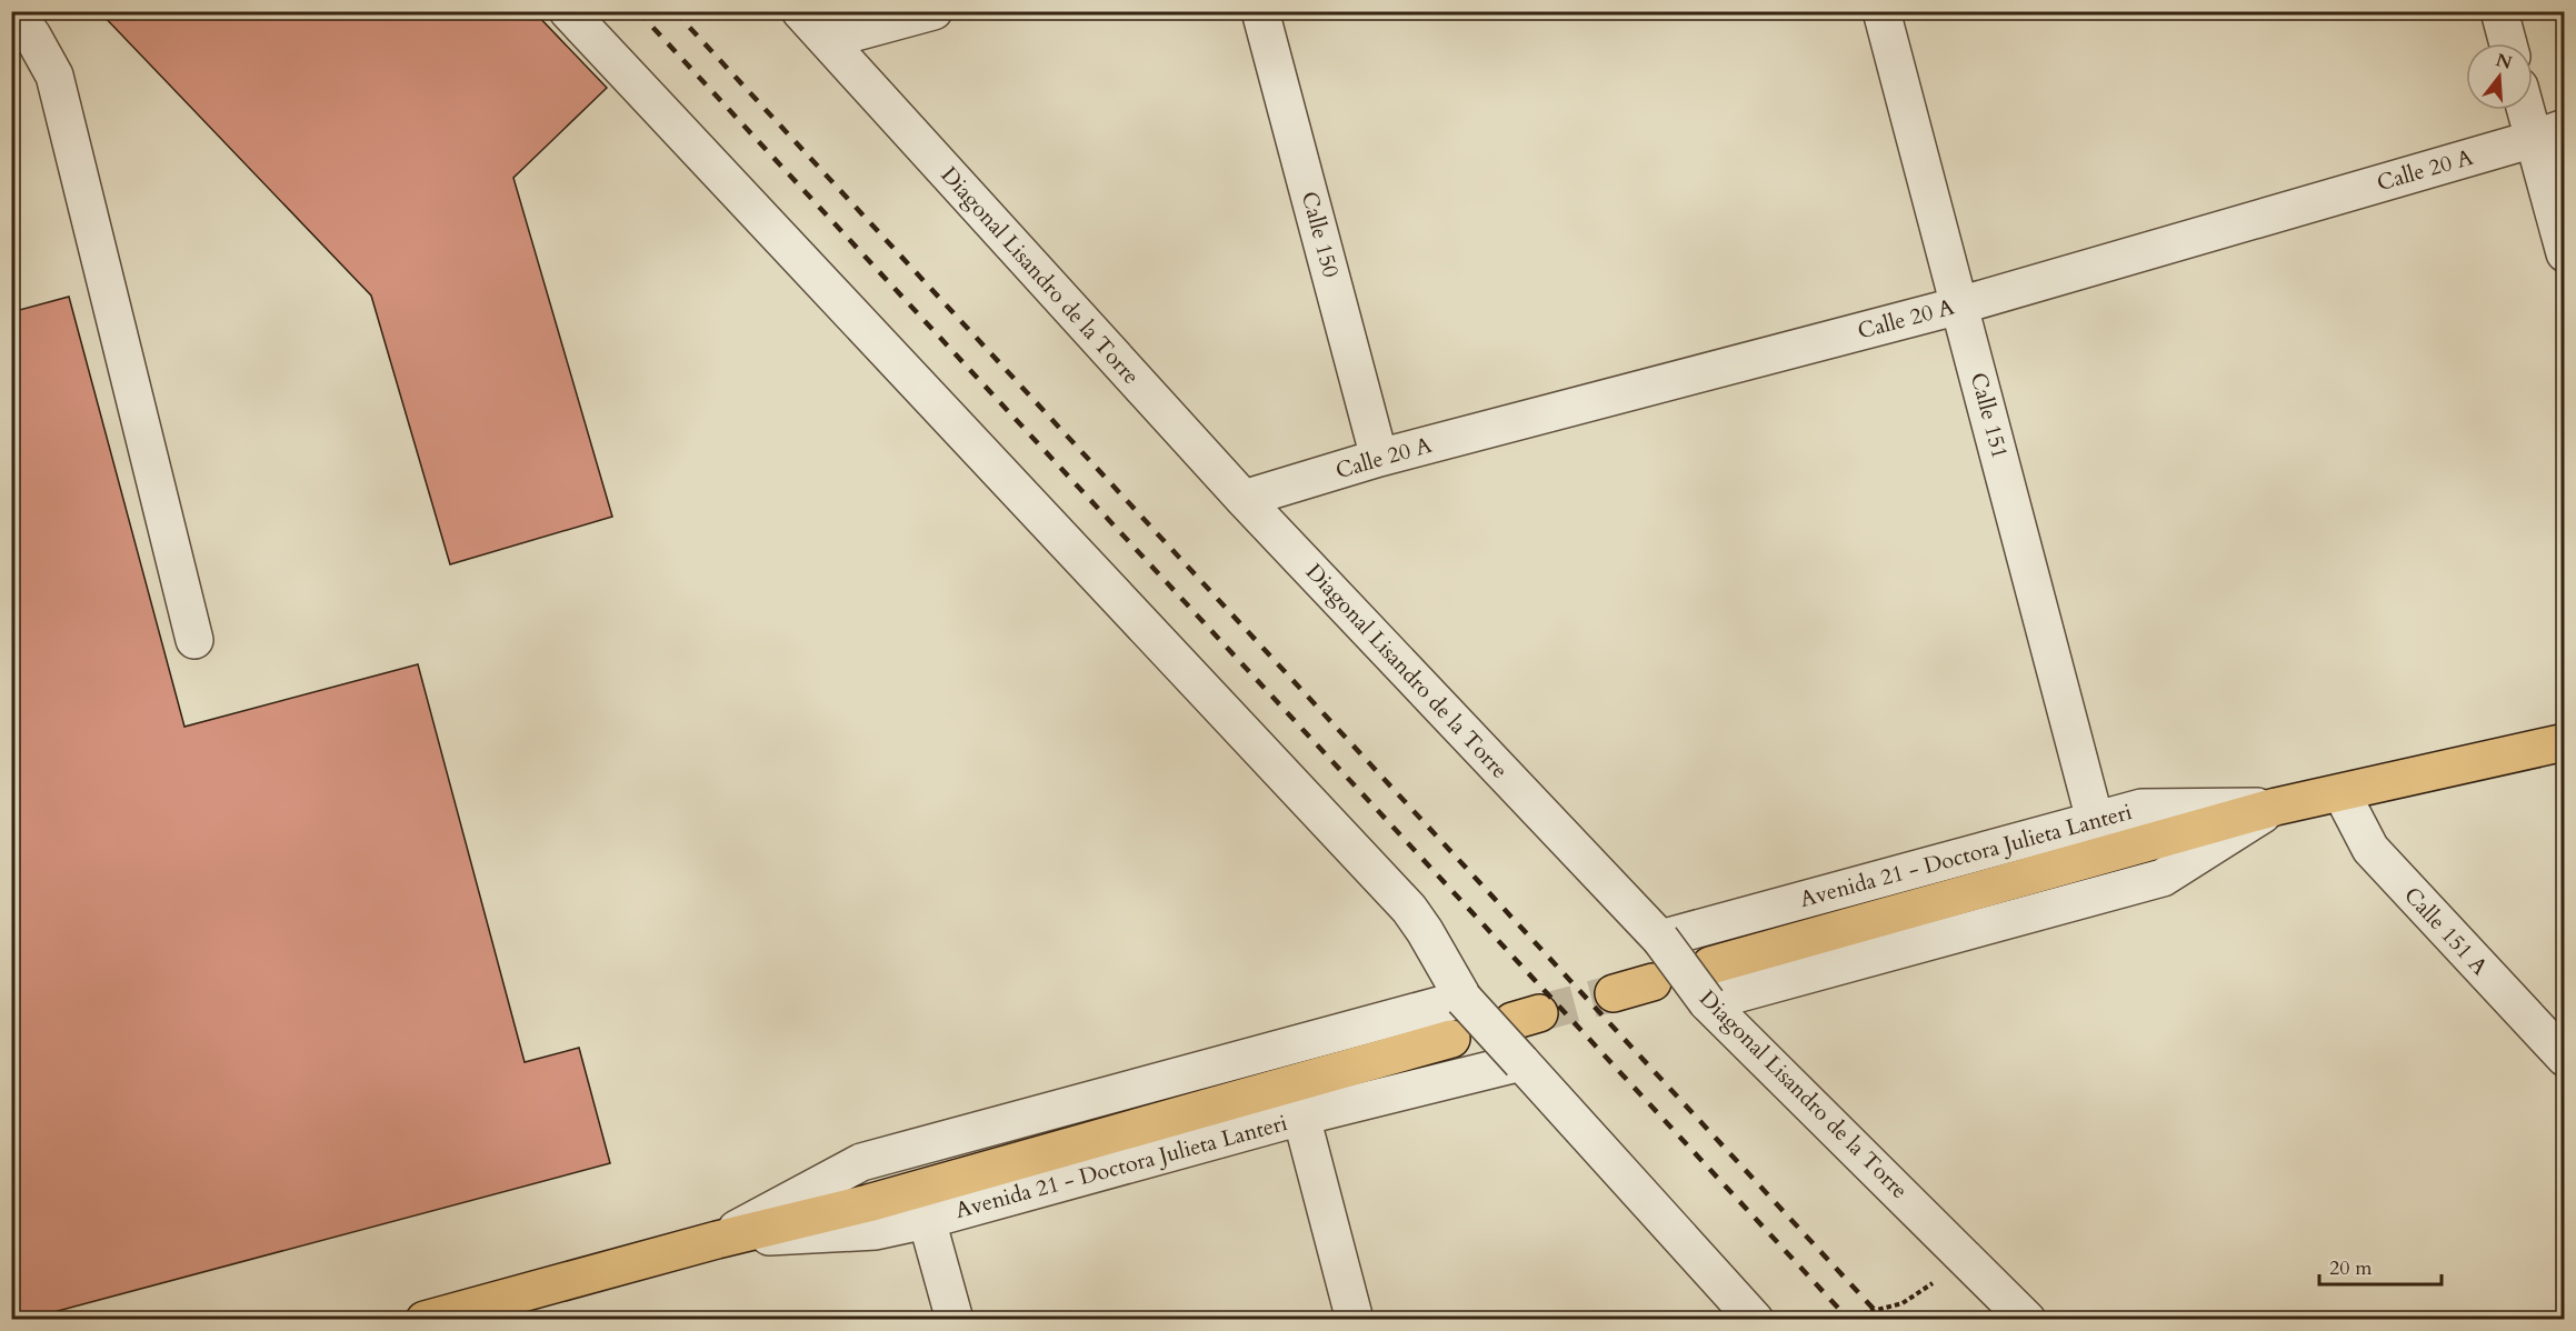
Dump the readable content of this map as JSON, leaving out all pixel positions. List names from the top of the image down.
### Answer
{
  "streets": {
    "main road": ["Avenida 21 - Doctora Julieta Lanteri"],
    "street": [
      "Calle 20 A",
      "Calle 150",
      "Diagonal Lisandro de la Torre",
      "Calle 151",
      "Calle 151 A"
    ]
  },
  "crossings": [
    ["Calle 20 A", "Calle 150"],
    ["Calle 20 A", "Diagonal Lisandro de la Torre"],
    ["Calle 20 A", "Calle 151"],
    ["Diagonal Lisandro de la Torre", "Avenida 21 - Doctora Julieta Lanteri"],
    ["Calle 151", "Avenida 21 - Doctora Julieta Lanteri"],
    ["Avenida 21 - Doctora Julieta Lanteri", "Calle 151 A"]
  ],
  "scale_bar": "20 m",
  "north": "top"
}
